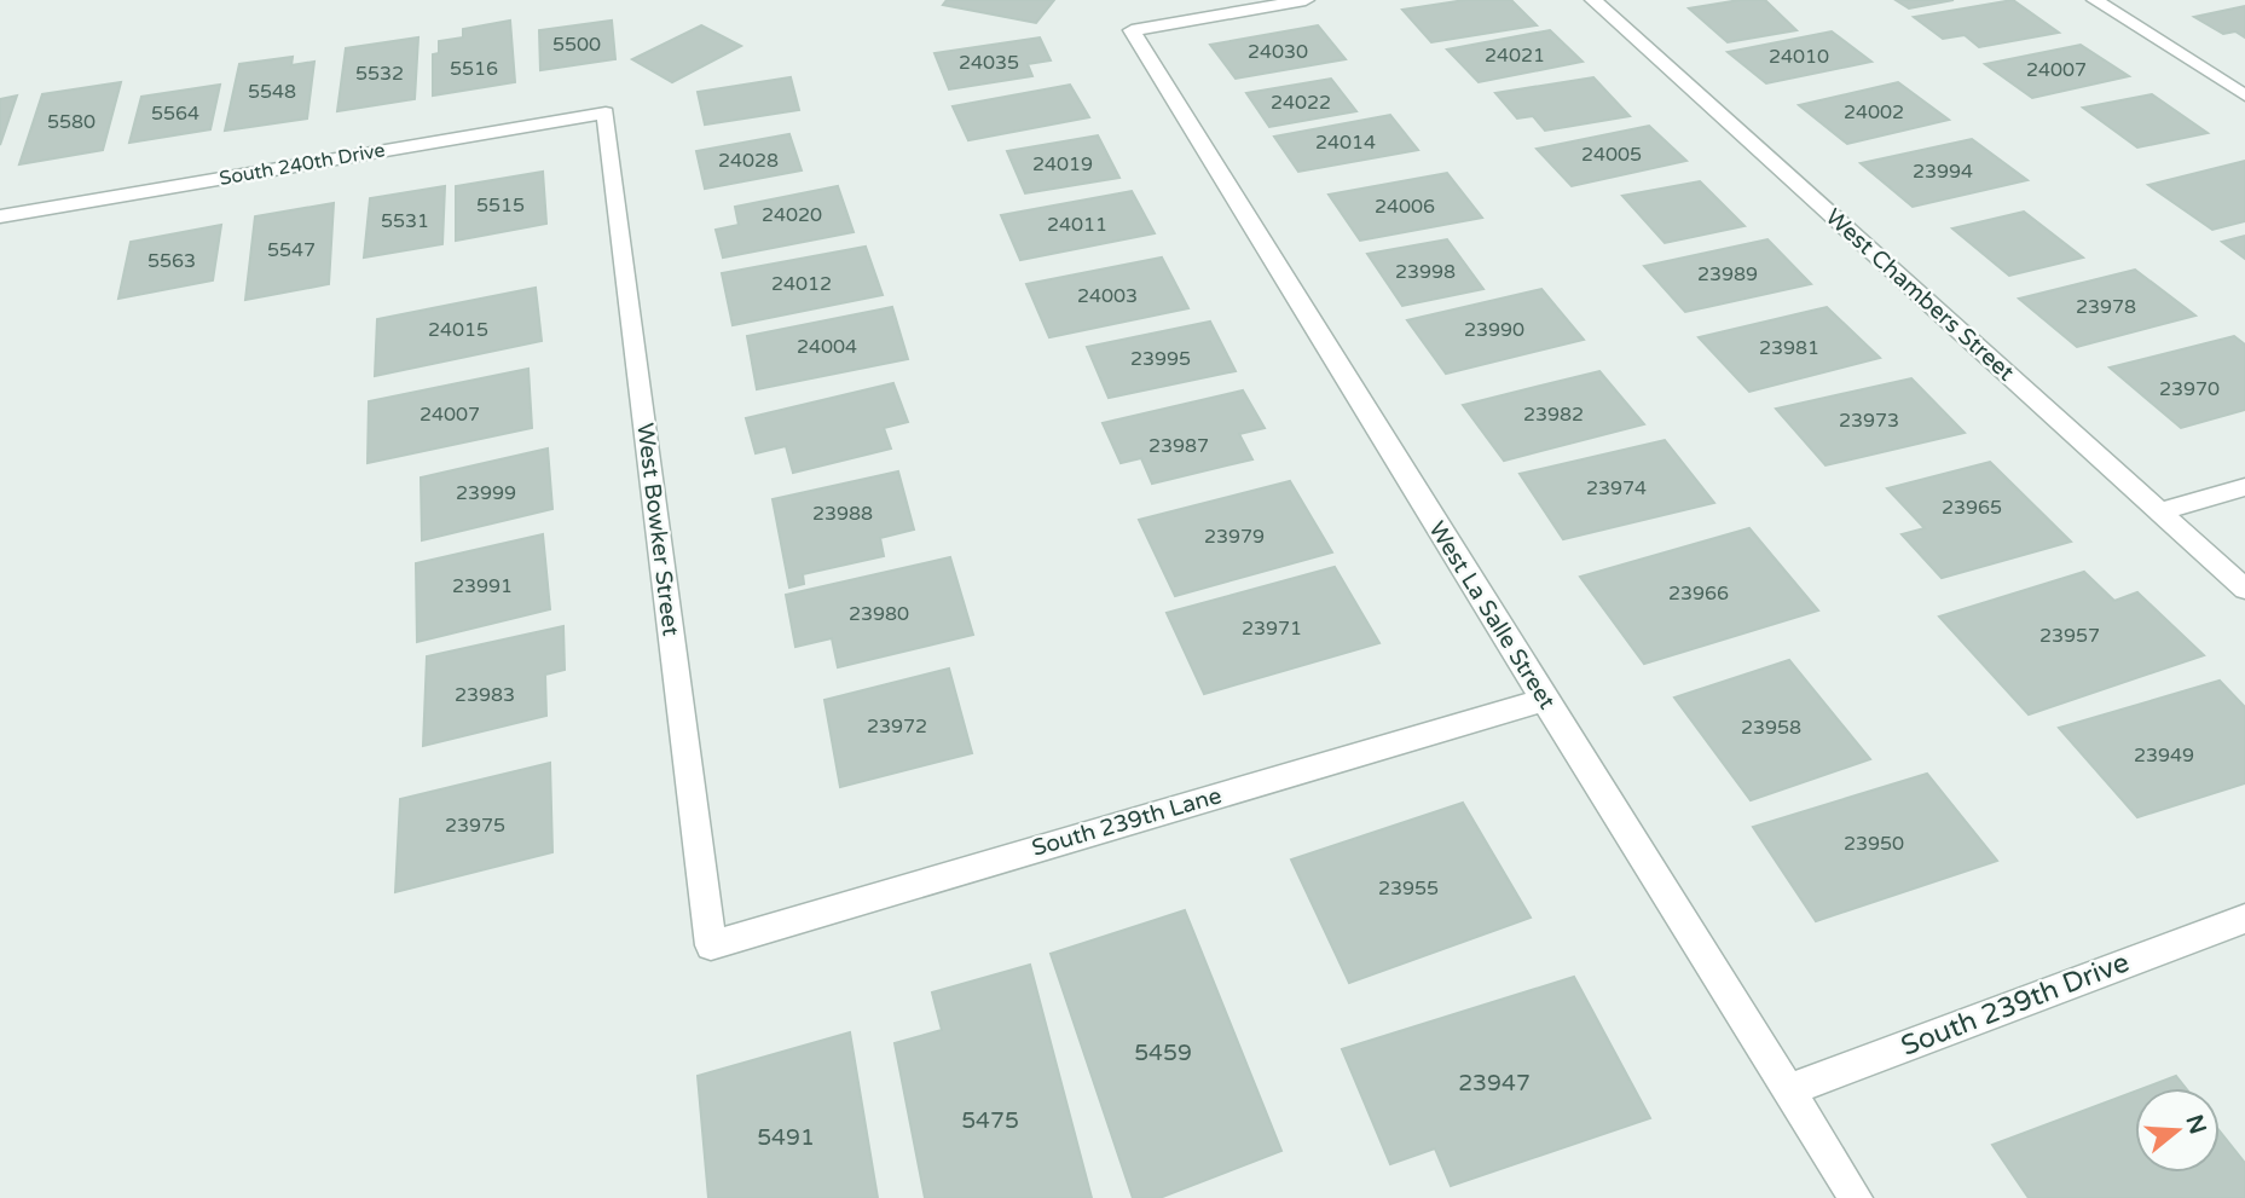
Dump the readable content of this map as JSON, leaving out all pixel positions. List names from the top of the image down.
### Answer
{
  "streets": {
    "street": [
      "South 240th Drive",
      "West Chambers Street",
      "West Bowker Street",
      "West La Salle Street",
      "South 239th Lane",
      "South 239th Drive"
    ]
  },
  "crossings": [
    ["South 240th Drive", "West Bowker Street"],
    ["West Bowker Street", "South 239th Lane"],
    ["West La Salle Street", "South 239th Lane"],
    ["West La Salle Street", "South 239th Drive"]
  ],
  "house_numbers": [
    "5500",
    "24030",
    "24021",
    "24010",
    "24035",
    "5516",
    "24007",
    "5532",
    "5548",
    "24022",
    "24002",
    "5564",
    "5580",
    "24014",
    "24005",
    "24028",
    "24019",
    "23994",
    "5515",
    "24006",
    "24020",
    "5531",
    "24011",
    "5547",
    "5563",
    "23998",
    "23989",
    "24012",
    "24003",
    "23978",
    "24015",
    "23990",
    "24004",
    "23981",
    "23995",
    "23970",
    "24007",
    "23982",
    "23973",
    "23987",
    "23974",
    "23999",
    "23965",
    "23988",
    "23979",
    "23991",
    "23966",
    "23980",
    "23971",
    "23957",
    "23983",
    "23972",
    "23958",
    "23949",
    "23975",
    "23950",
    "23955",
    "5459",
    "23947",
    "5475",
    "5491"
  ],
  "north": "right"
}
